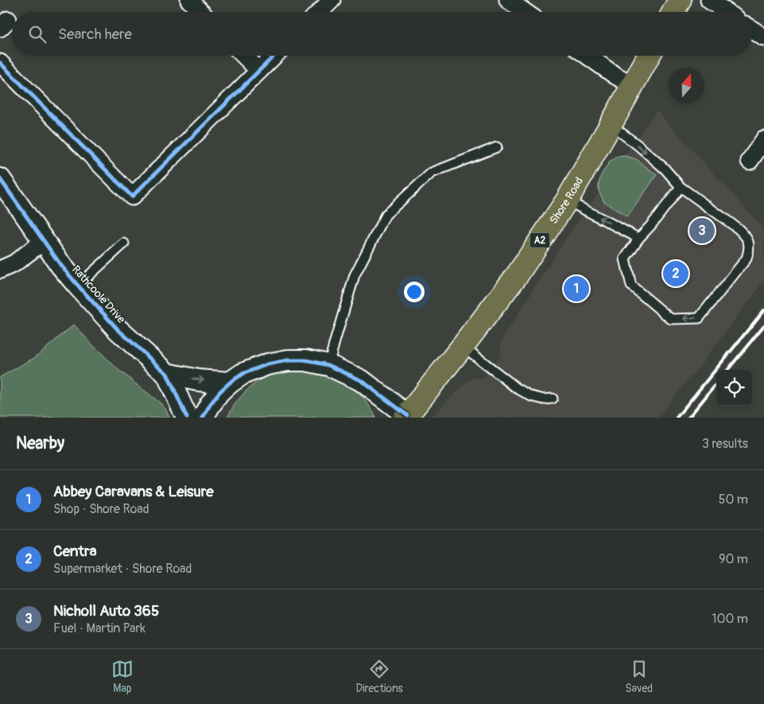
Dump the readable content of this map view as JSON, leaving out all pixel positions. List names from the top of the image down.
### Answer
{
  "streets": {
    "main road": ["Shore Road", "A2"],
    "street": ["Rathcoole Drive"]
  },
  "north": "top",
  "page": {
    "search": "Search here",
    "pins": ["3", "2", "1"],
    "heading": ["Nearby", "3 results"],
    "list": [
      {
        "mark": "1",
        "name": "Abbey Caravans & Leisure",
        "note": "Shop · Shore Road",
        "value": "50 m"
      },
      {
        "mark": "2",
        "name": "Centra",
        "note": "Supermarket · Shore Road",
        "value": "90 m"
      },
      {
        "mark": "3",
        "name": "Nicholl Auto 365",
        "note": "Fuel · Martin Park",
        "value": "100 m"
      }
    ],
    "nav": ["Map", "Directions", "Saved"]
  }
}
